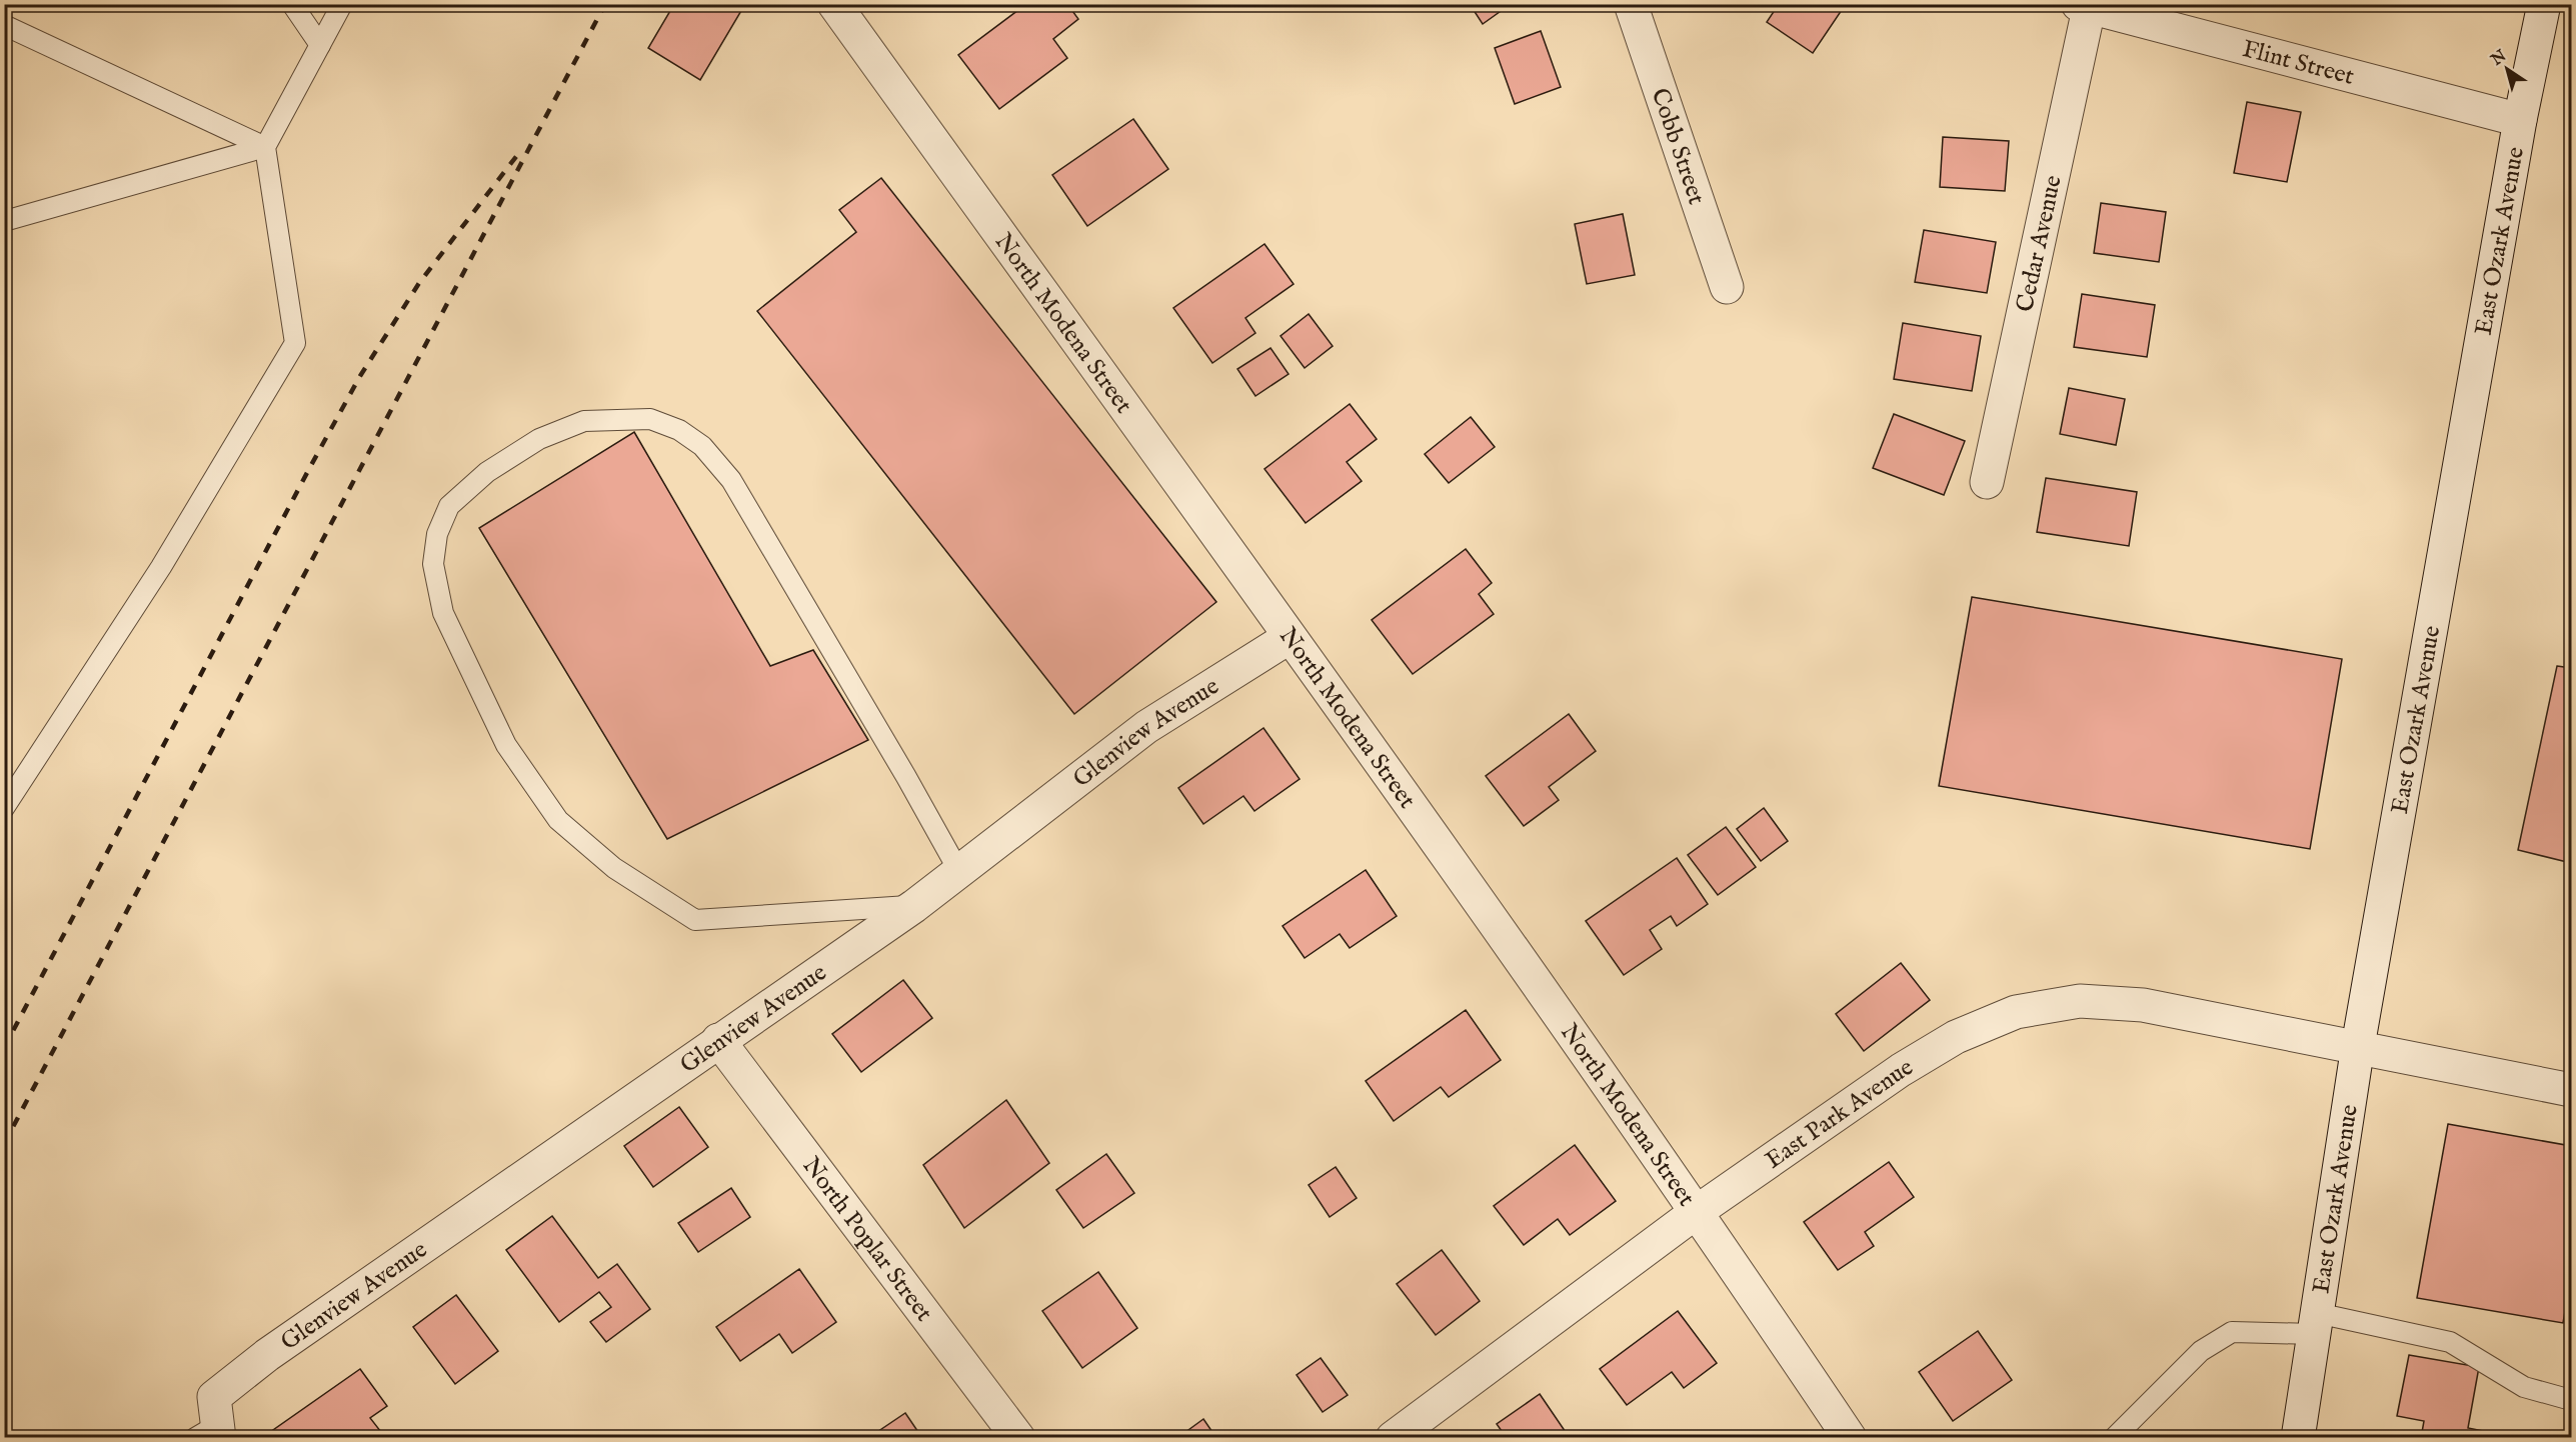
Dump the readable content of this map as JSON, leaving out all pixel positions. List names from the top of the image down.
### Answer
{
  "streets": {
    "street": [
      "Flint Street",
      "Cobb Street",
      "East Ozark Avenue",
      "Cedar Avenue",
      "North Modena Street",
      "Glenview Avenue",
      "East Park Avenue",
      "North Poplar Street"
    ]
  },
  "crossings": [
    ["Flint Street", "East Ozark Avenue"],
    ["Flint Street", "Cedar Avenue"],
    ["East Ozark Avenue", "East Park Avenue"],
    ["North Modena Street", "Glenview Avenue"],
    ["North Modena Street", "East Park Avenue"],
    ["Glenview Avenue", "North Poplar Street"]
  ],
  "north": "top left"
}
